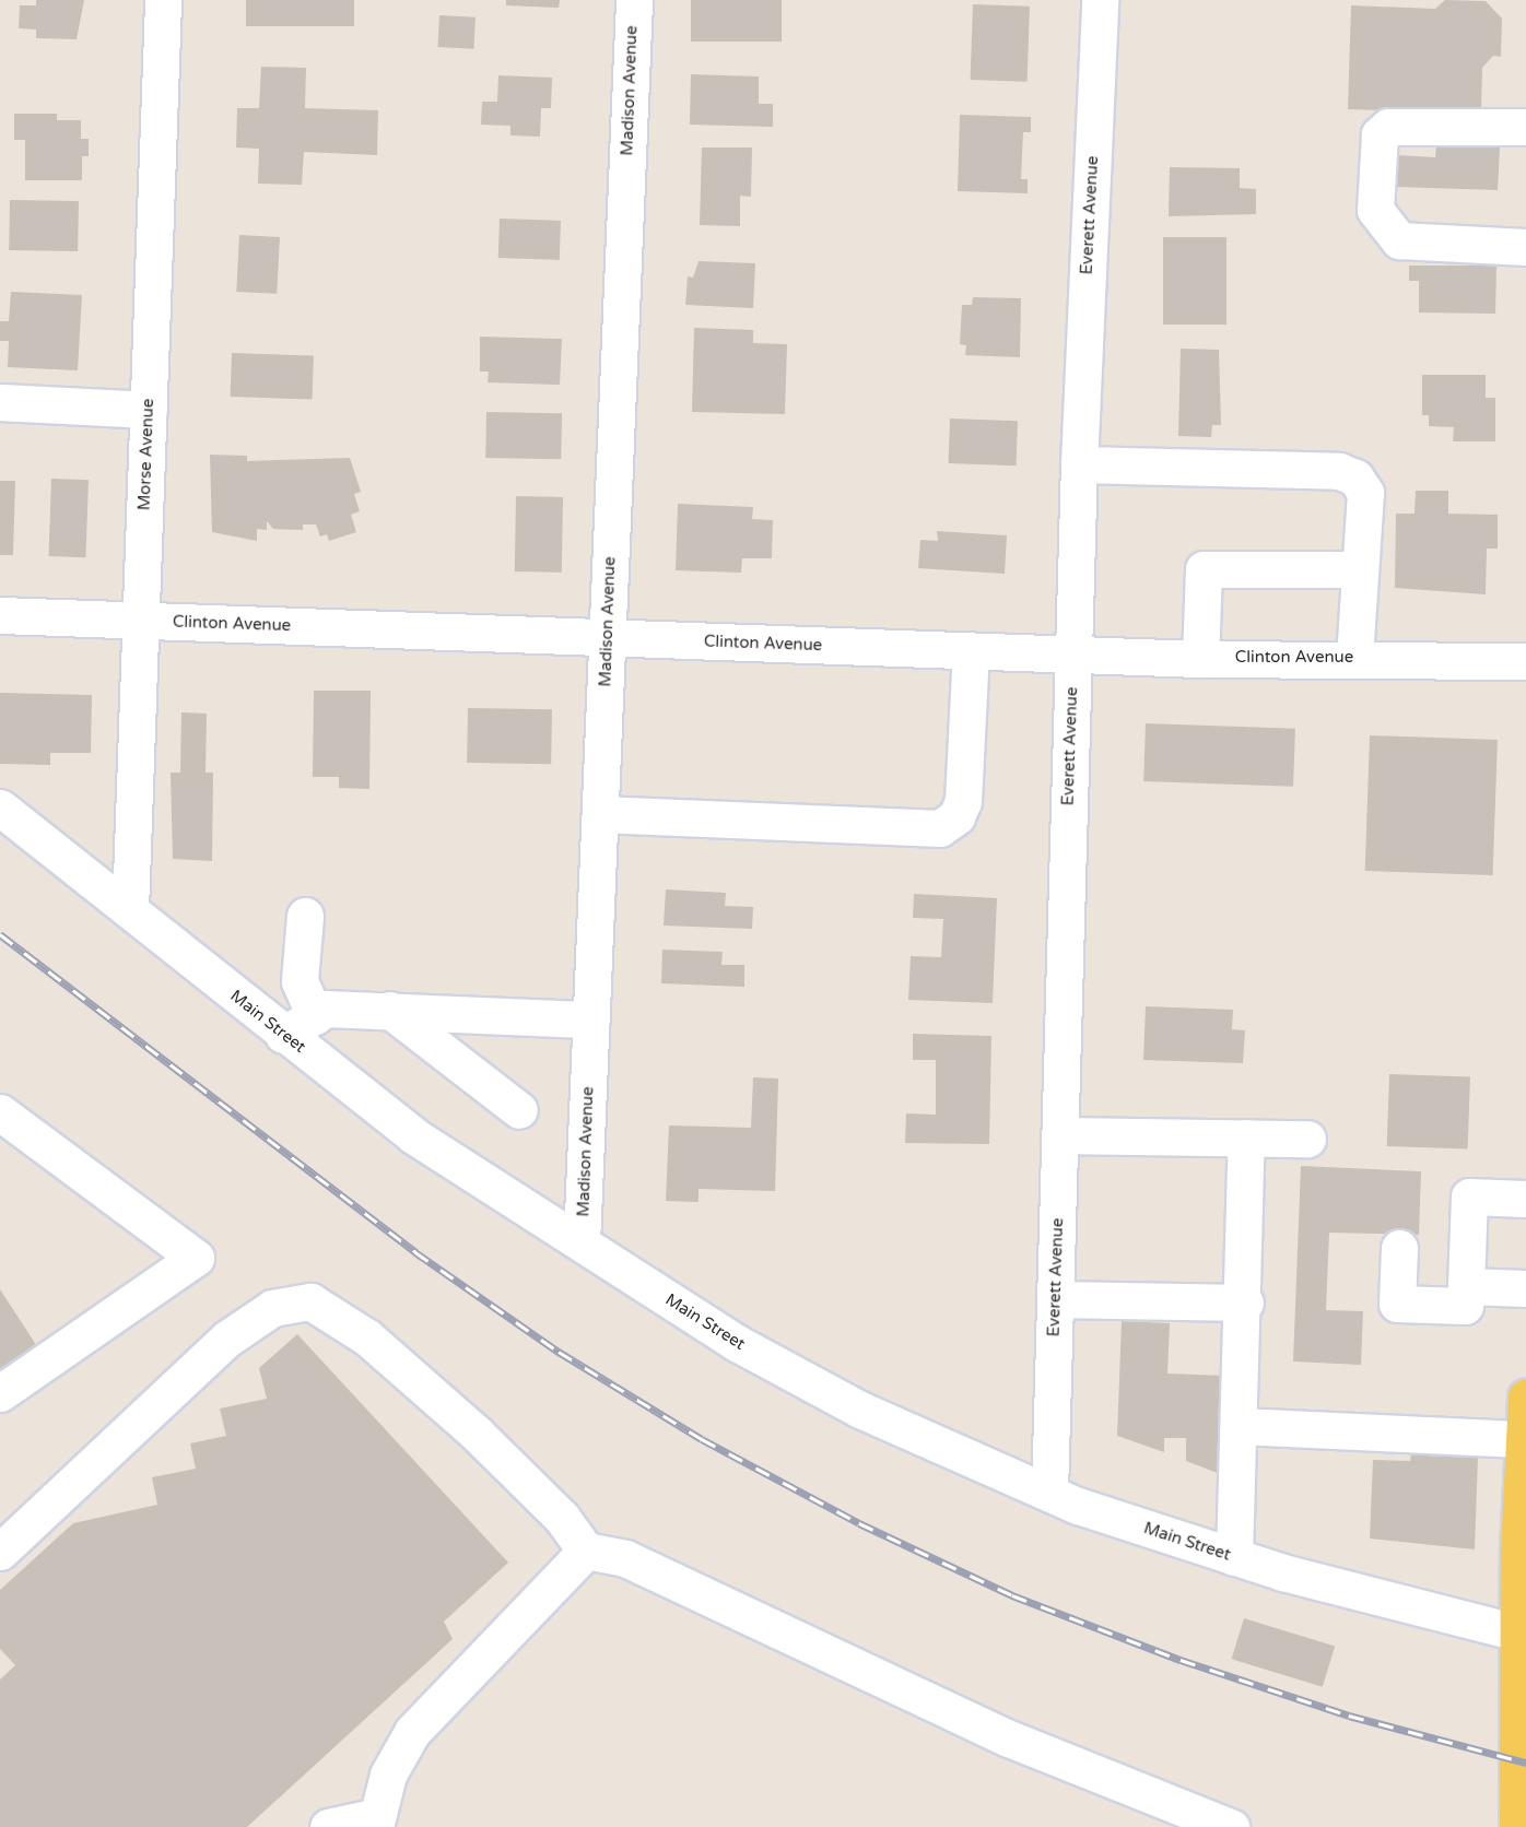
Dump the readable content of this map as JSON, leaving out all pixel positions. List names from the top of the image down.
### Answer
{
  "streets": {
    "street": [
      "Madison Avenue",
      "Everett Avenue",
      "Morse Avenue",
      "Clinton Avenue",
      "Main Street"
    ]
  },
  "crossings": [
    ["Madison Avenue", "Clinton Avenue"],
    ["Madison Avenue", "Main Street"],
    ["Everett Avenue", "Clinton Avenue"],
    ["Everett Avenue", "Main Street"],
    ["Morse Avenue", "Clinton Avenue"],
    ["Morse Avenue", "Main Street"]
  ]
}
